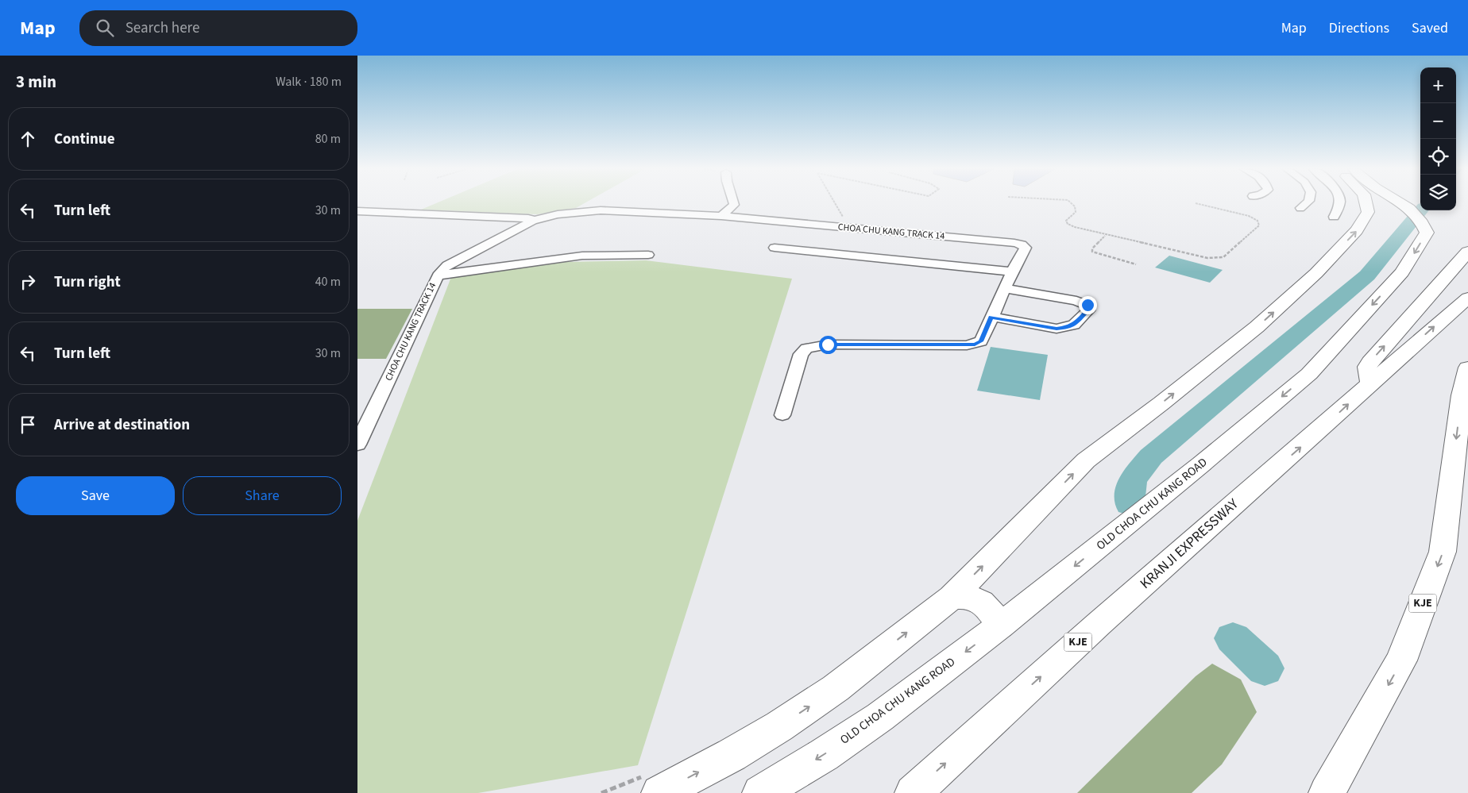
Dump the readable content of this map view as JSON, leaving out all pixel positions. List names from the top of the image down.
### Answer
{
  "streets": {
    "main road": ["OLD CHOA CHU KANG ROAD", "KRANJI EXPRESSWAY", "KJE"],
    "street": ["CHOA CHU KANG TRACK 14"]
  },
  "page": {
    "header": "Map",
    "search": "Search here",
    "nav": ["Map", "Directions", "Saved"],
    "heading": ["3 min", "Walk · 180 m"],
    "map_buttons": ["+", "−"],
    "list": [
      ["Continue", "80 m"],
      ["Turn left", "30 m"],
      ["Turn right", "40 m"],
      ["Turn left", "30 m"],
      "Arrive at destination"
    ],
    "buttons": ["Save", "Share"]
  }
}
